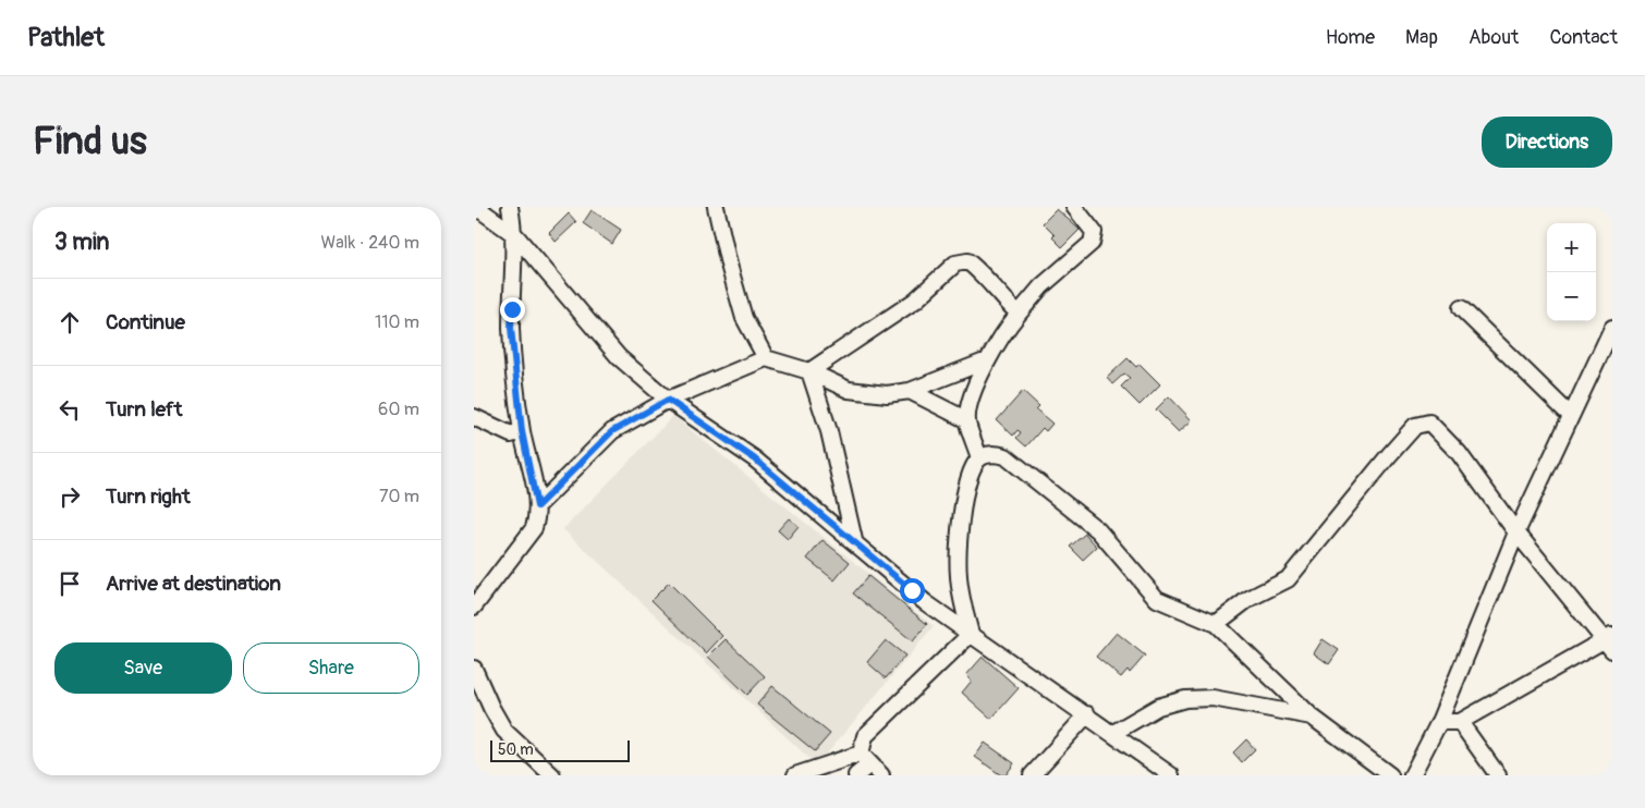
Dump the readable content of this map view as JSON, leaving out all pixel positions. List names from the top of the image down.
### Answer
{
  "scale_bar": "50 m",
  "page": {
    "header": "Pathlet",
    "nav": [
      "Home",
      "Map",
      "About",
      "Contact"
    ],
    "buttons": [
      "Directions",
      ["Save", "Share"]
    ],
    "title": "Find us",
    "heading": ["3 min", "Walk · 240 m"],
    "map_buttons": ["+", "−"],
    "list": [
      ["Continue", "110 m"],
      ["Turn left", "60 m"],
      ["Turn right", "70 m"],
      "Arrive at destination"
    ],
    "scale": "50 m"
  }
}
